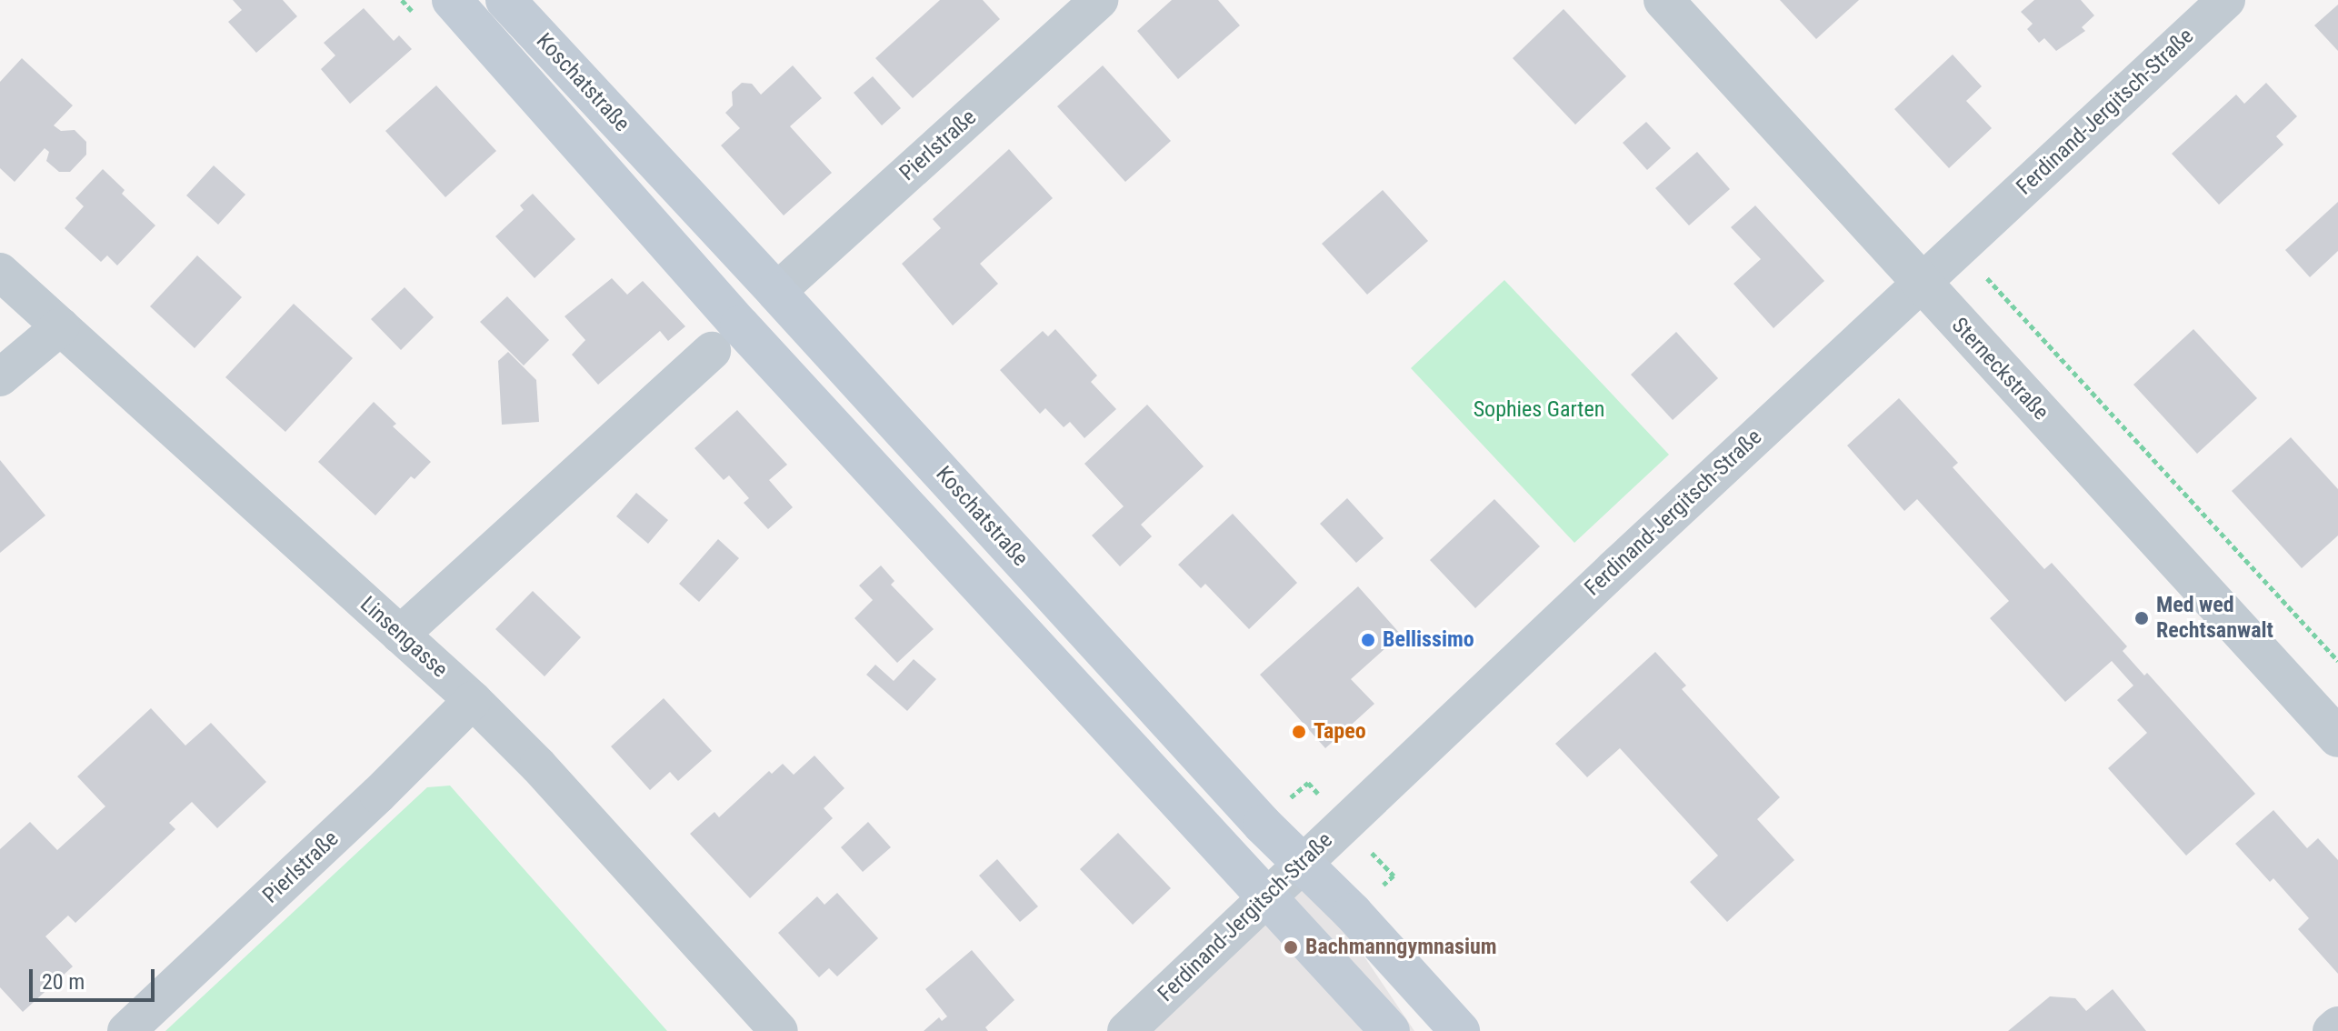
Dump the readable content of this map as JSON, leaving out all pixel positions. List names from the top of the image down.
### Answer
{
  "streets": {
    "main road": ["Koschatstraße"],
    "street": [
      "Ferdinand-Jergitsch-Straße",
      "Pierlstraße",
      "Sterneckstraße",
      "Linsengasse"
    ]
  },
  "crossings": [
    ["Koschatstraße", "Ferdinand-Jergitsch-Straße"],
    ["Koschatstraße", "Pierlstraße"],
    ["Ferdinand-Jergitsch-Straße", "Sterneckstraße"],
    ["Pierlstraße", "Linsengasse"]
  ],
  "parks": ["Sophies Garten"],
  "places": [
    "Med wed Rechtsanwalt",
    "Bellissimo",
    "Tapeo",
    "Bachmanngymnasium"
  ],
  "scale_bar": "20 m"
}
